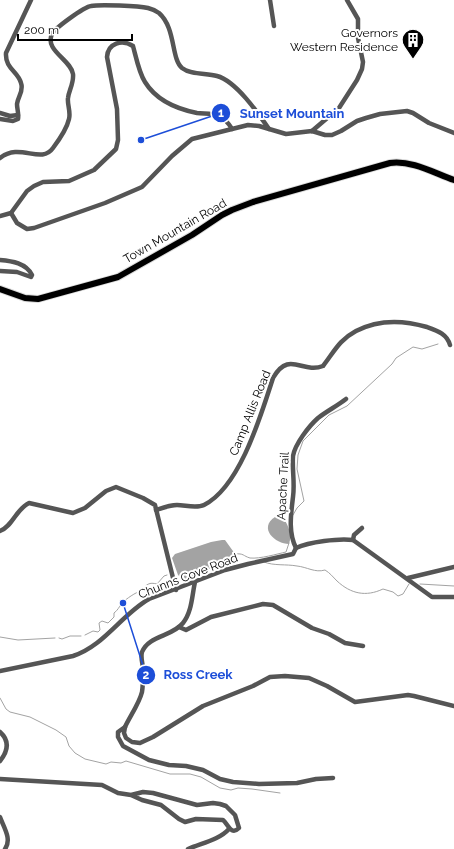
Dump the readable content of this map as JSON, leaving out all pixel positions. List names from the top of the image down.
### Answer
{
  "streets": {
    "main road": ["Town Mountain Road"],
    "street": ["Camp Allis Road", "Apache Trail", "Chunns Cove Road"]
  },
  "crossings": [
    ["Apache Trail", "Chunns Cove Road"]
  ],
  "places": {
    "building": ["Governors Western Residence"],
    "other": ["Sunset Mountain", "Ross Creek"]
  },
  "scale_bar": "200 m"
}
